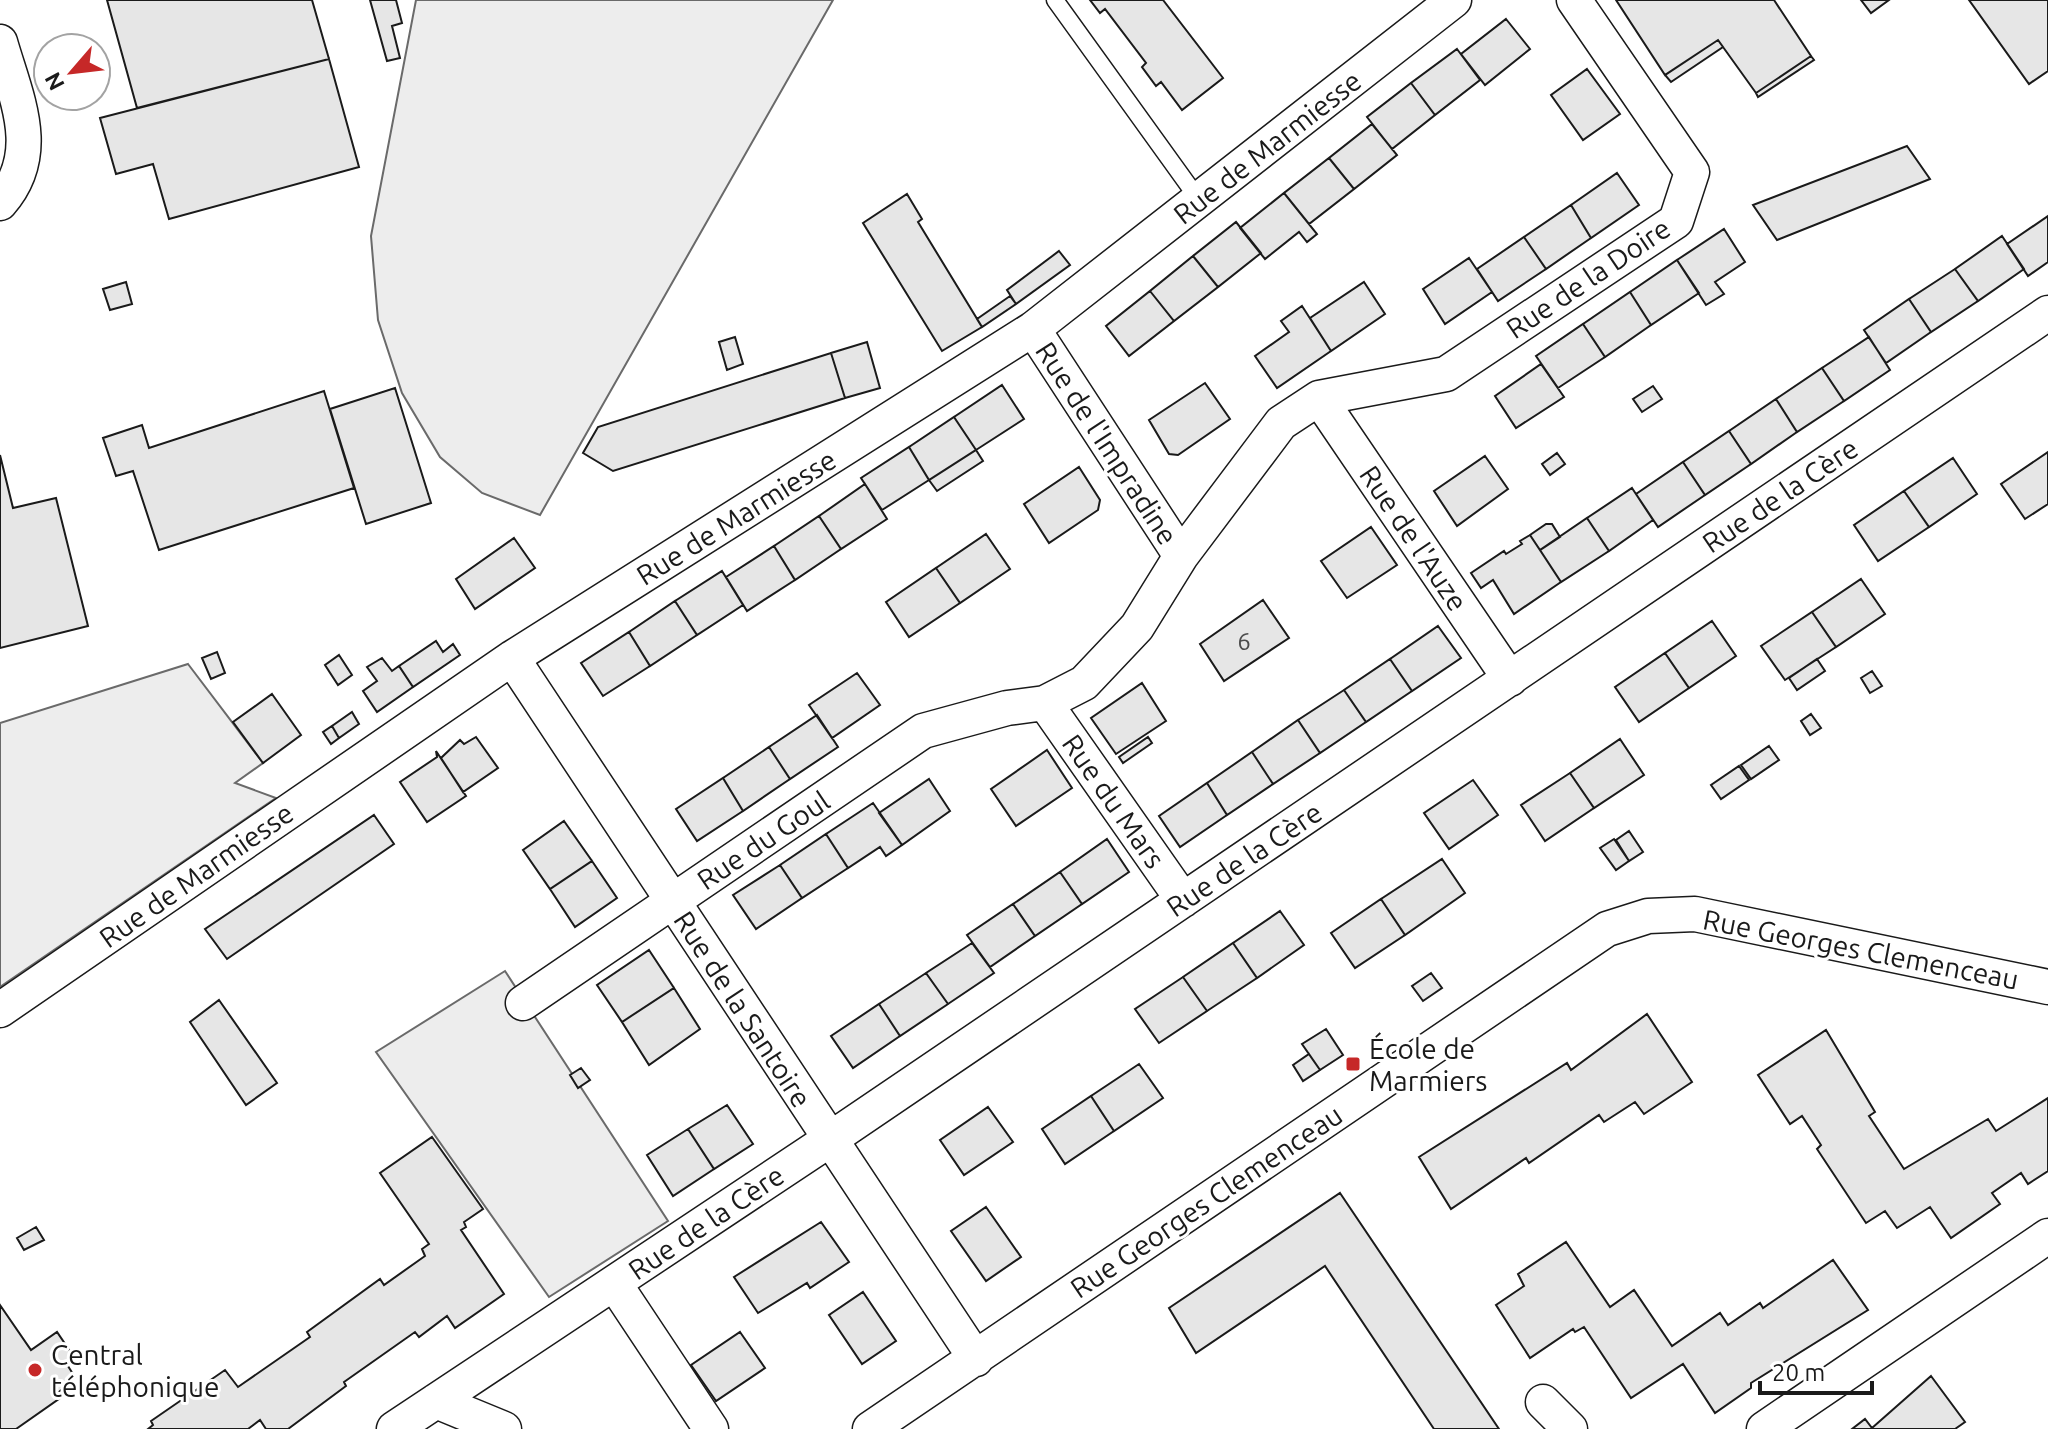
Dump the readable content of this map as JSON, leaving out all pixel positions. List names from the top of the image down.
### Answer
{
  "streets": {
    "street": [
      "Rue de Marmiesse",
      "Rue de la Doire",
      "Rue de l'Impradine",
      "Rue de la Cère",
      "Rue de l'Auze",
      "Rue du Mars",
      "Rue du Goul",
      "Rue Georges Clemenceau",
      "Rue de la Santoire"
    ]
  },
  "crossings": [
    ["Rue de Marmiesse", "Rue de l'Impradine"],
    ["Rue de Marmiesse", "Rue de la Santoire"],
    ["Rue de la Doire", "Rue de l'Auze"],
    ["Rue de la Doire", "Rue du Goul"],
    ["Rue de l'Impradine", "Rue du Goul"],
    ["Rue de la Cère", "Rue de l'Auze"],
    ["Rue de la Cère", "Rue du Mars"],
    ["Rue de la Cère", "Rue de la Santoire"],
    ["Rue de l'Auze", "Rue du Goul"],
    ["Rue du Mars", "Rue du Goul"],
    ["Rue du Goul", "Rue de la Santoire"],
    ["Rue Georges Clemenceau", "Rue de la Santoire"]
  ],
  "places": {
    "transit": ["École de Marmiers"],
    "other": ["Central téléphonique"]
  },
  "house_numbers": ["6"],
  "scale_bar": "20 m",
  "north": "bottom left"
}
